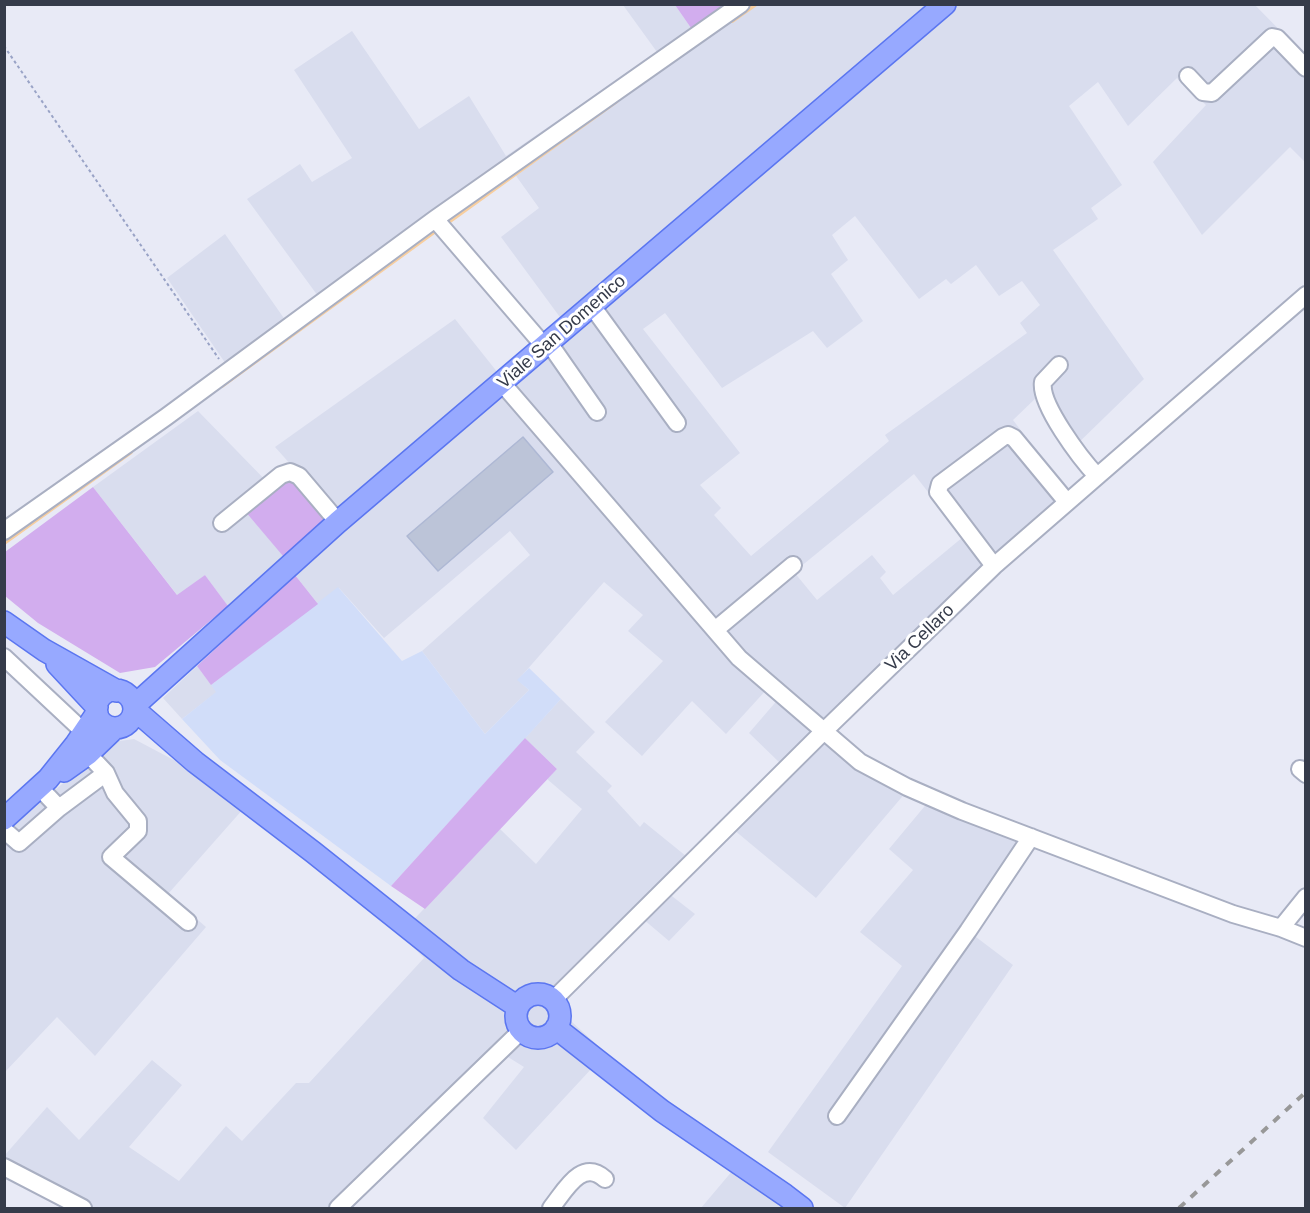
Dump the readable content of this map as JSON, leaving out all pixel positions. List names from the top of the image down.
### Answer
{
  "streets": {
    "main road": ["Viale San Domenico"],
    "street": ["Via Cellaro"]
  }
}
